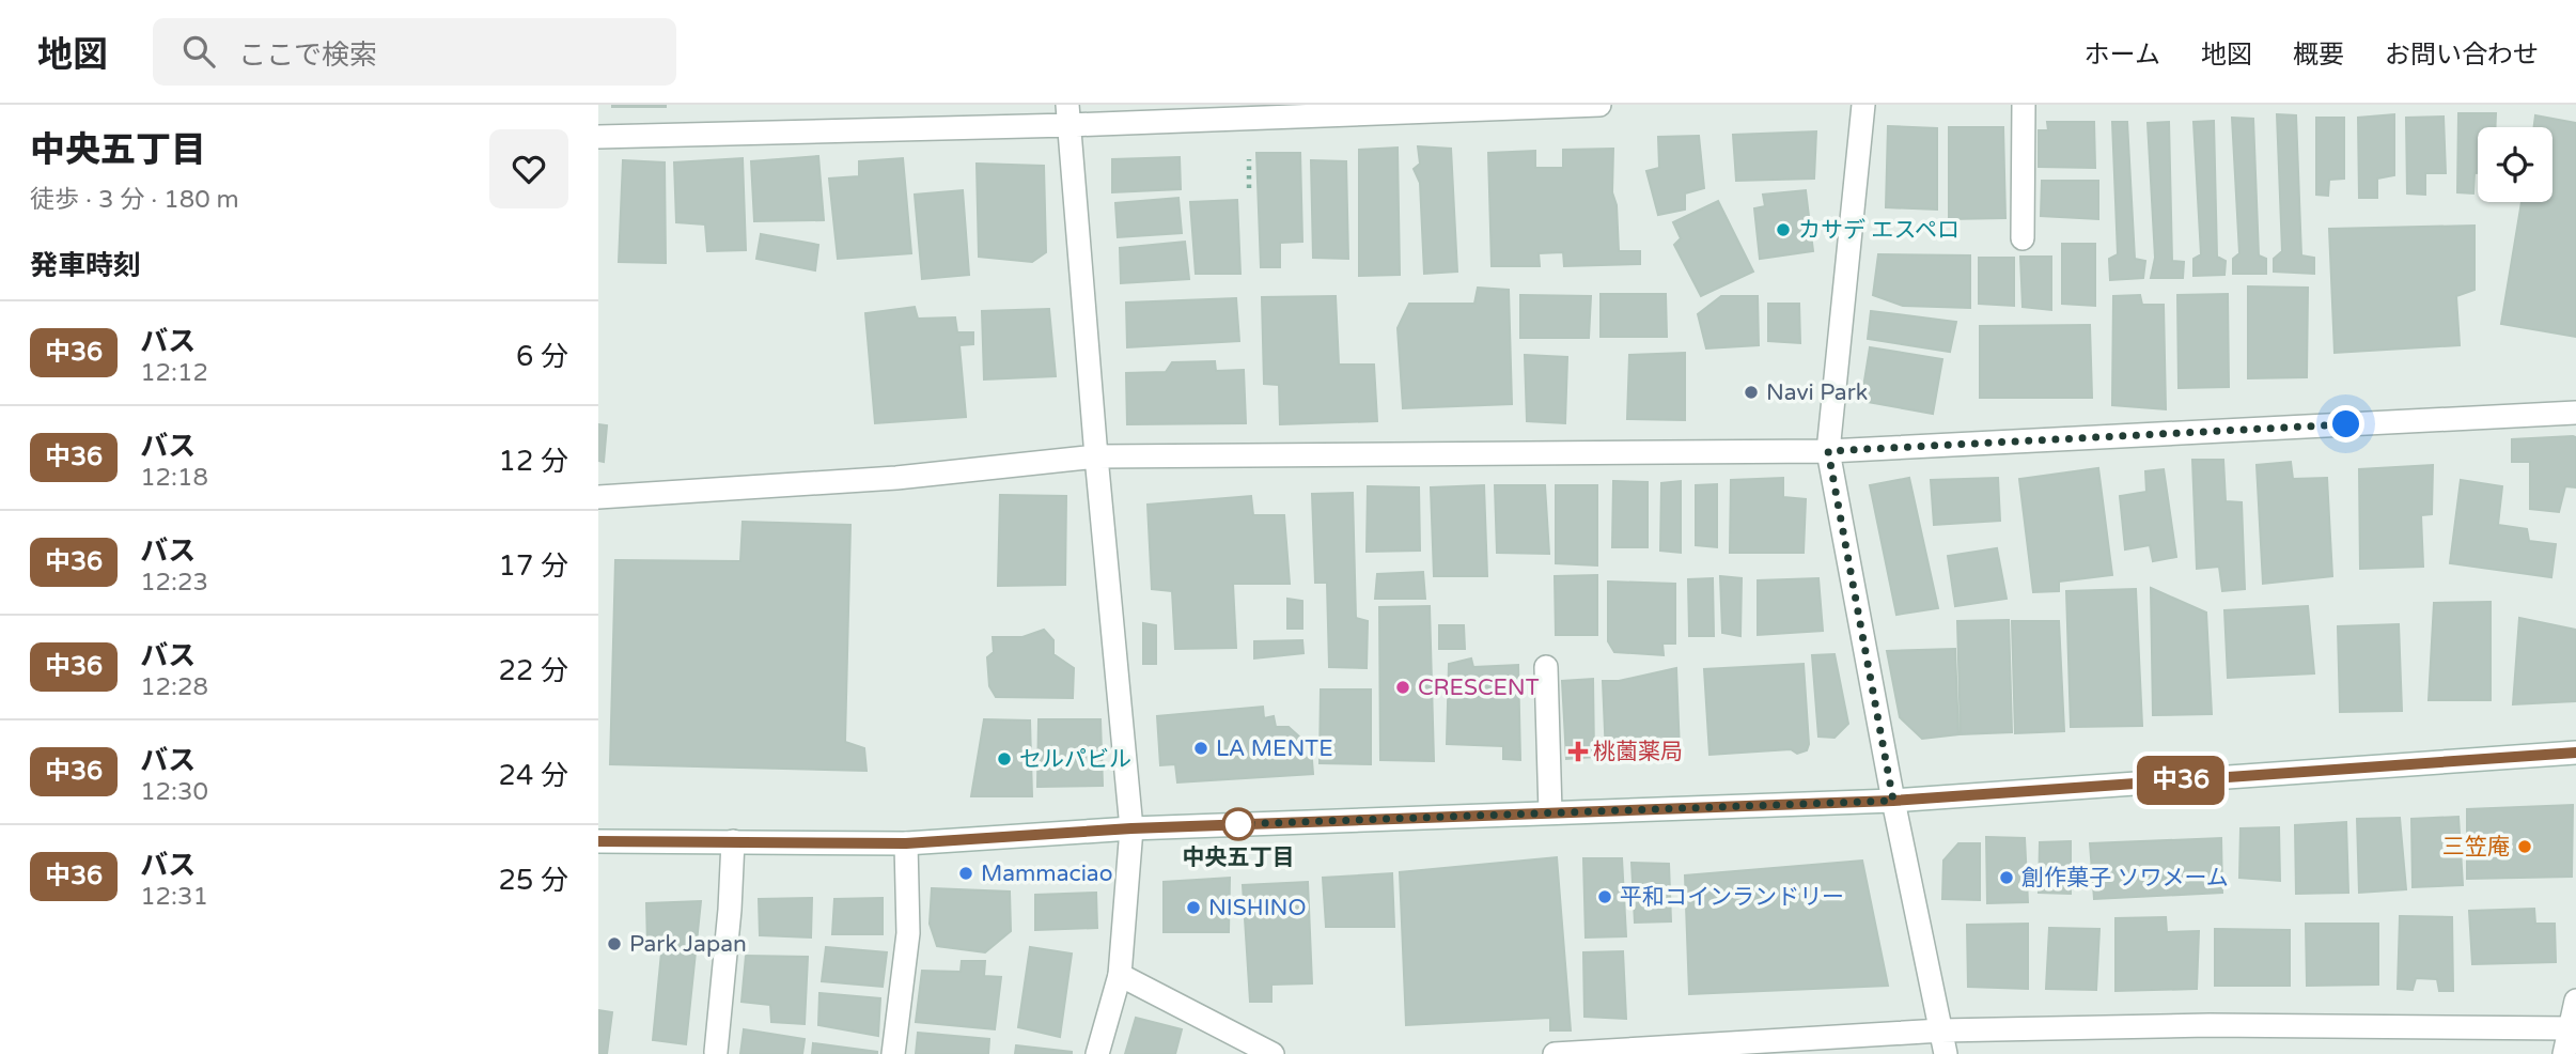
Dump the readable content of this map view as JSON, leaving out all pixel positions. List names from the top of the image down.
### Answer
{
  "places": {
    "other": [
      "カサデ エスペロ",
      "Navi Park",
      "CRESCENT",
      "LA MENTE",
      "セルパビル",
      "中央五丁目",
      "三笠庵",
      "Mammaciao",
      "創作菓子 ソワメーム",
      "平和コインランドリー",
      "NISHINO",
      "Park Japan"
    ],
    "health": ["桃薗薬局"]
  },
  "lines": ["bus line 中36"],
  "page": {
    "header": "地図",
    "search": "ここで検索",
    "nav": [
      "ホーム",
      "地図",
      "概要",
      "お問い合わせ"
    ],
    "heading": [
      ["中央五丁目", "徒歩 · 3 分 · 180 m"],
      "発車時刻"
    ],
    "on_map": "中36",
    "list": [
      {
        "mark": "中36",
        "name": "バス",
        "note": "12:12",
        "value": "6 分"
      },
      {
        "mark": "中36",
        "name": "バス",
        "note": "12:18",
        "value": "12 分"
      },
      {
        "mark": "中36",
        "name": "バス",
        "note": "12:23",
        "value": "17 分"
      },
      {
        "mark": "中36",
        "name": "バス",
        "note": "12:28",
        "value": "22 分"
      },
      {
        "mark": "中36",
        "name": "バス",
        "note": "12:30",
        "value": "24 分"
      },
      {
        "mark": "中36",
        "name": "バス",
        "note": "12:31",
        "value": "25 分"
      }
    ]
  }
}
